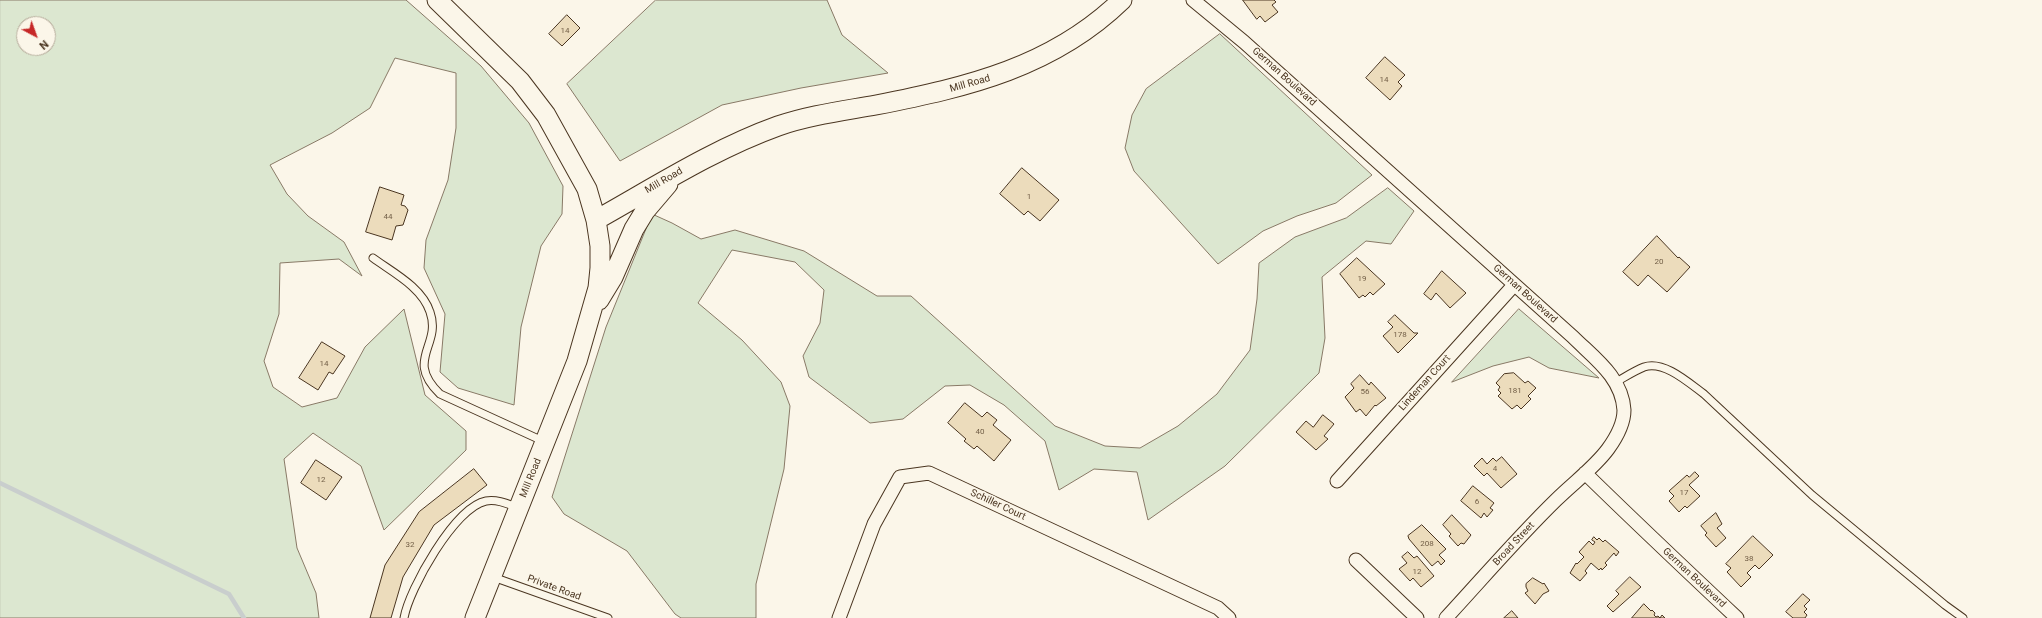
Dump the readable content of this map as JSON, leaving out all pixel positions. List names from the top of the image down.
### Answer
{
  "streets": {
    "main road": ["Mill Road"],
    "street": [
      "German Boulevard",
      "Lindeman Court",
      "Schiller Court",
      "Broad Street"
    ],
    "lane": ["Private Road"]
  },
  "crossings": [
    ["German Boulevard", "Lindeman Court"],
    ["German Boulevard", "Broad Street"],
    ["Mill Road", "Private Road"]
  ],
  "house_numbers": [
    "14",
    "14",
    "1",
    "44",
    "20",
    "19",
    "178",
    "14",
    "181",
    "56",
    "40",
    "4",
    "12",
    "17",
    "6",
    "208",
    "32",
    "38",
    "12"
  ],
  "north": "bottom right"
}
